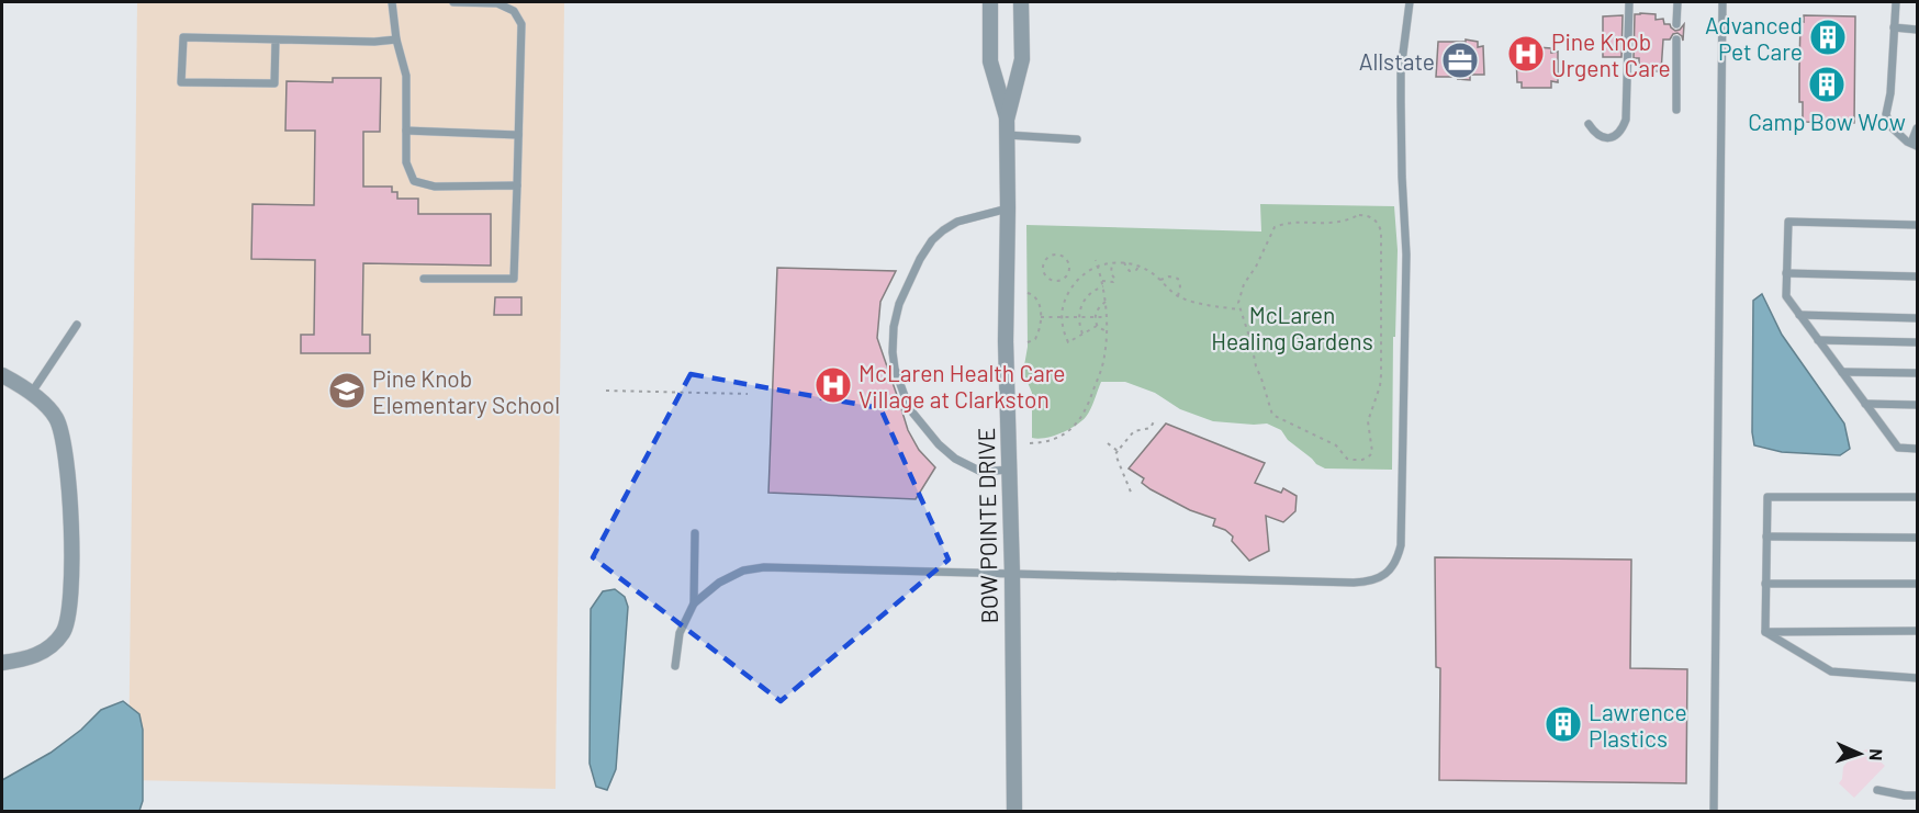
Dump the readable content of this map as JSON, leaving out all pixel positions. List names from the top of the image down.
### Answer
{
  "streets": {
    "street": ["BOW POINTE DRIVE"]
  },
  "parks": ["McLaren Healing Gardens"],
  "places": {
    "building": ["Advanced Pet Care", "Camp Bow Wow", "Lawrence Plastics"],
    "hospital": ["Pine Knob Urgent Care", "McLaren Health Care Village at Clarkston"],
    "office": ["Allstate"],
    "school or university": ["Pine Knob Elementary School"]
  },
  "north": "right"
}
